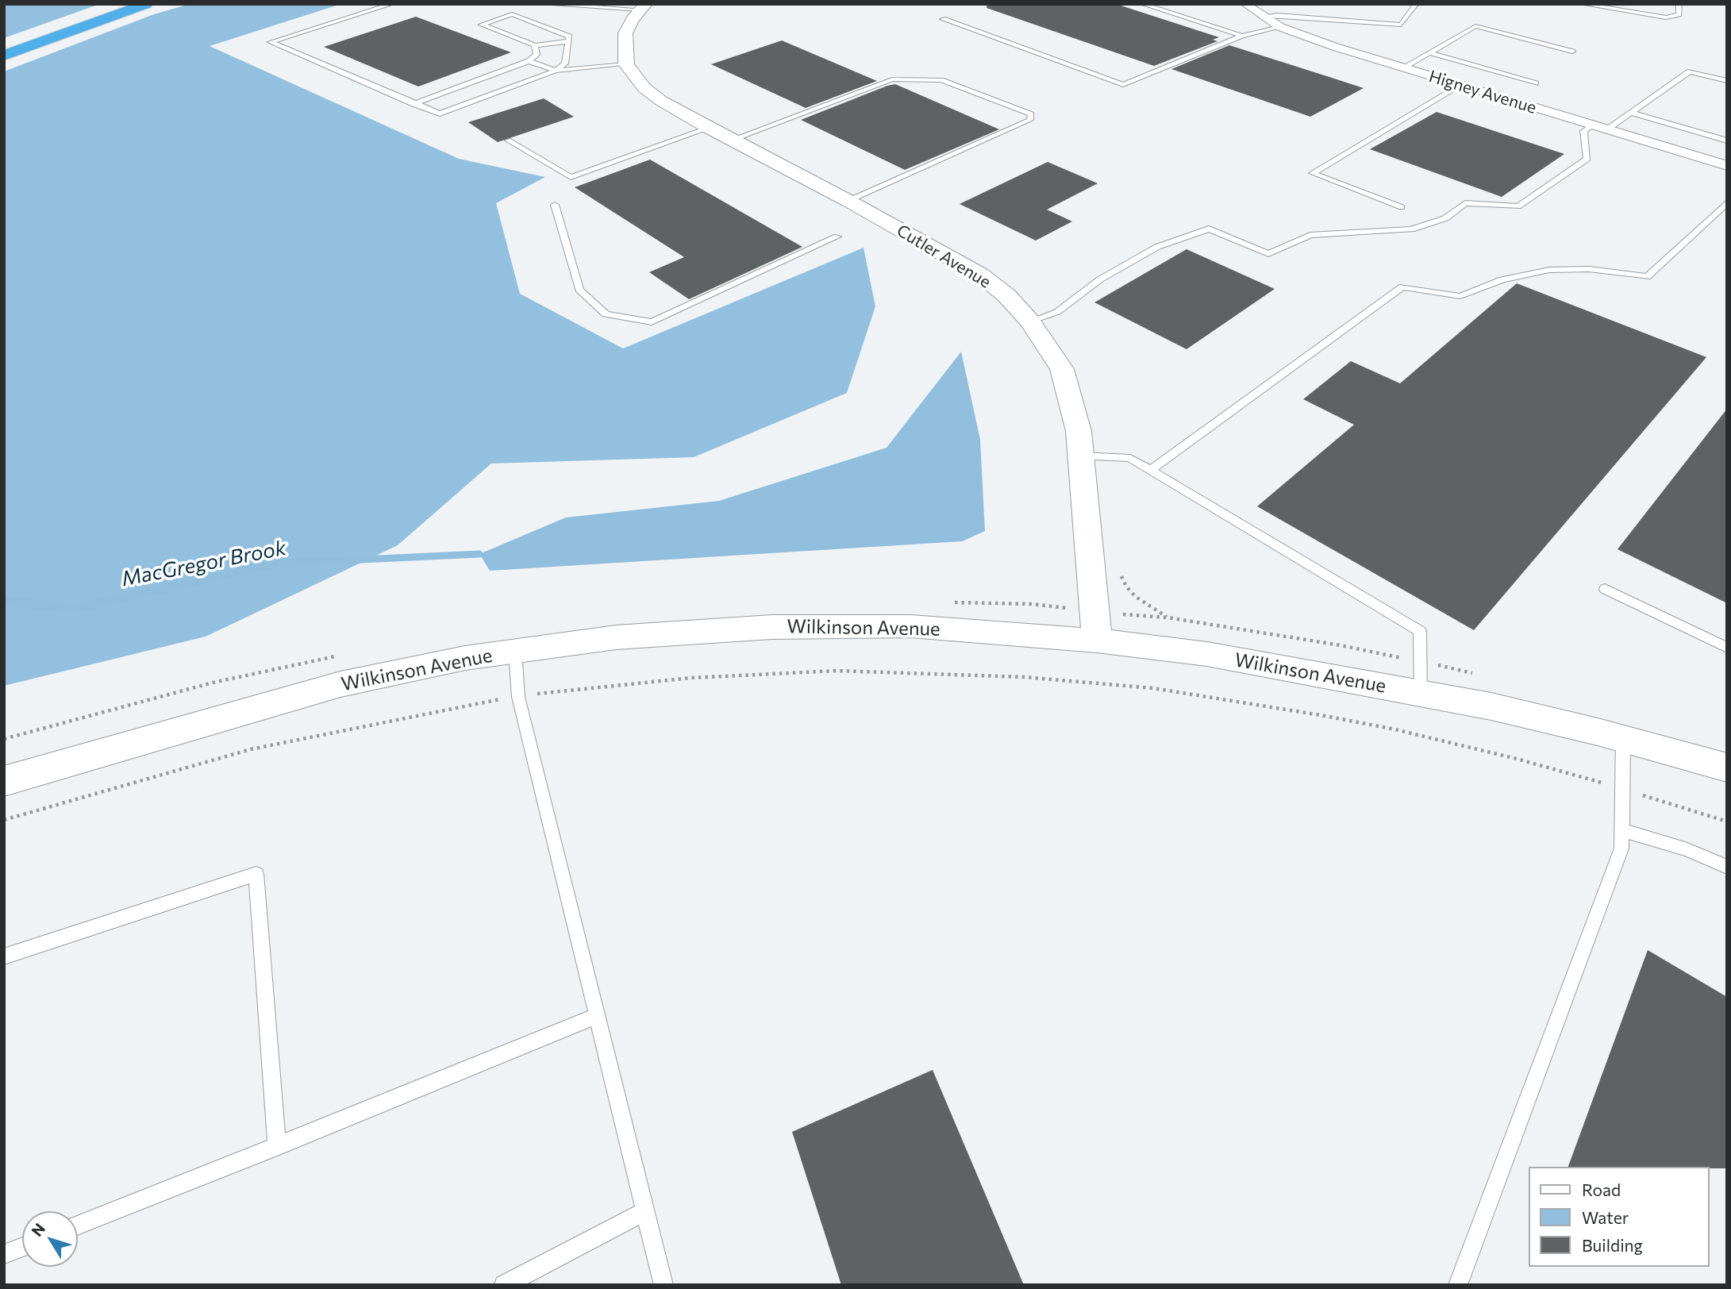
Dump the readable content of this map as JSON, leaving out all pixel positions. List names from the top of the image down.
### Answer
{
  "streets": {
    "street": ["Higney Avenue", "Cutler Avenue", "Wilkinson Avenue"]
  },
  "crossings": [
    ["Cutler Avenue", "Wilkinson Avenue"]
  ],
  "water": ["MacGregor Brook"],
  "legend": ["Road", "Water", "Building"],
  "north": "top left"
}
